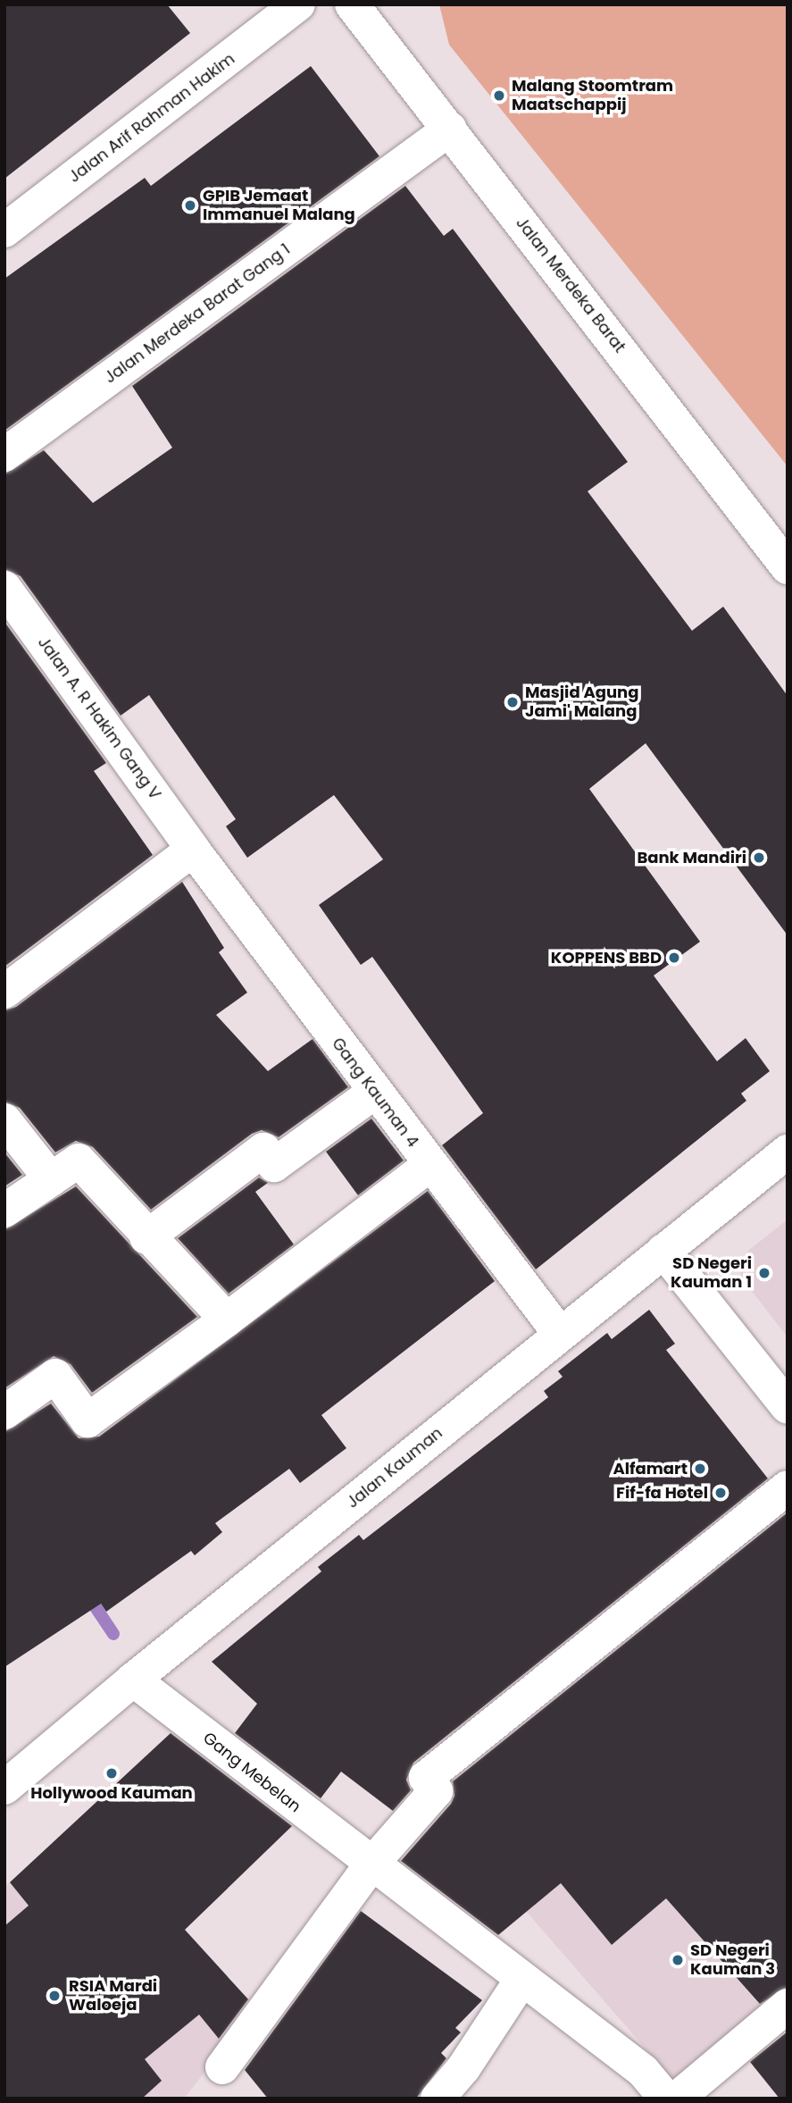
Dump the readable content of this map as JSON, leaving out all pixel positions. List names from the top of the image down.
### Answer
{
  "streets": {
    "street": [
      "Jalan Arif Rahman Hakim",
      "Jalan Merdeka Barat",
      "Jalan Merdeka Barat Gang 1",
      "Jalan A. R Hakim Gang V",
      "Gang Kauman 4",
      "Jalan Kauman",
      "Gang Mebelan"
    ]
  },
  "crossings": [
    ["Jalan Merdeka Barat", "Jalan Merdeka Barat Gang 1"],
    ["Jalan A. R Hakim Gang V", "Gang Kauman 4"],
    ["Gang Kauman 4", "Jalan Kauman"],
    ["Jalan Kauman", "Gang Mebelan"]
  ],
  "places": [
    "Malang Stoomtram Maatschappij",
    "GPIB Jemaat Immanuel Malang",
    "Masjid Agung Jami' Malang",
    "Bank Mandiri",
    "KOPPENS BBD",
    "SD Negeri Kauman 1",
    "Alfamart",
    "Fif-fa Hotel",
    "Hollywood Kauman",
    "SD Negeri Kauman 3",
    "RSIA Mardi Waloeja"
  ]
}
